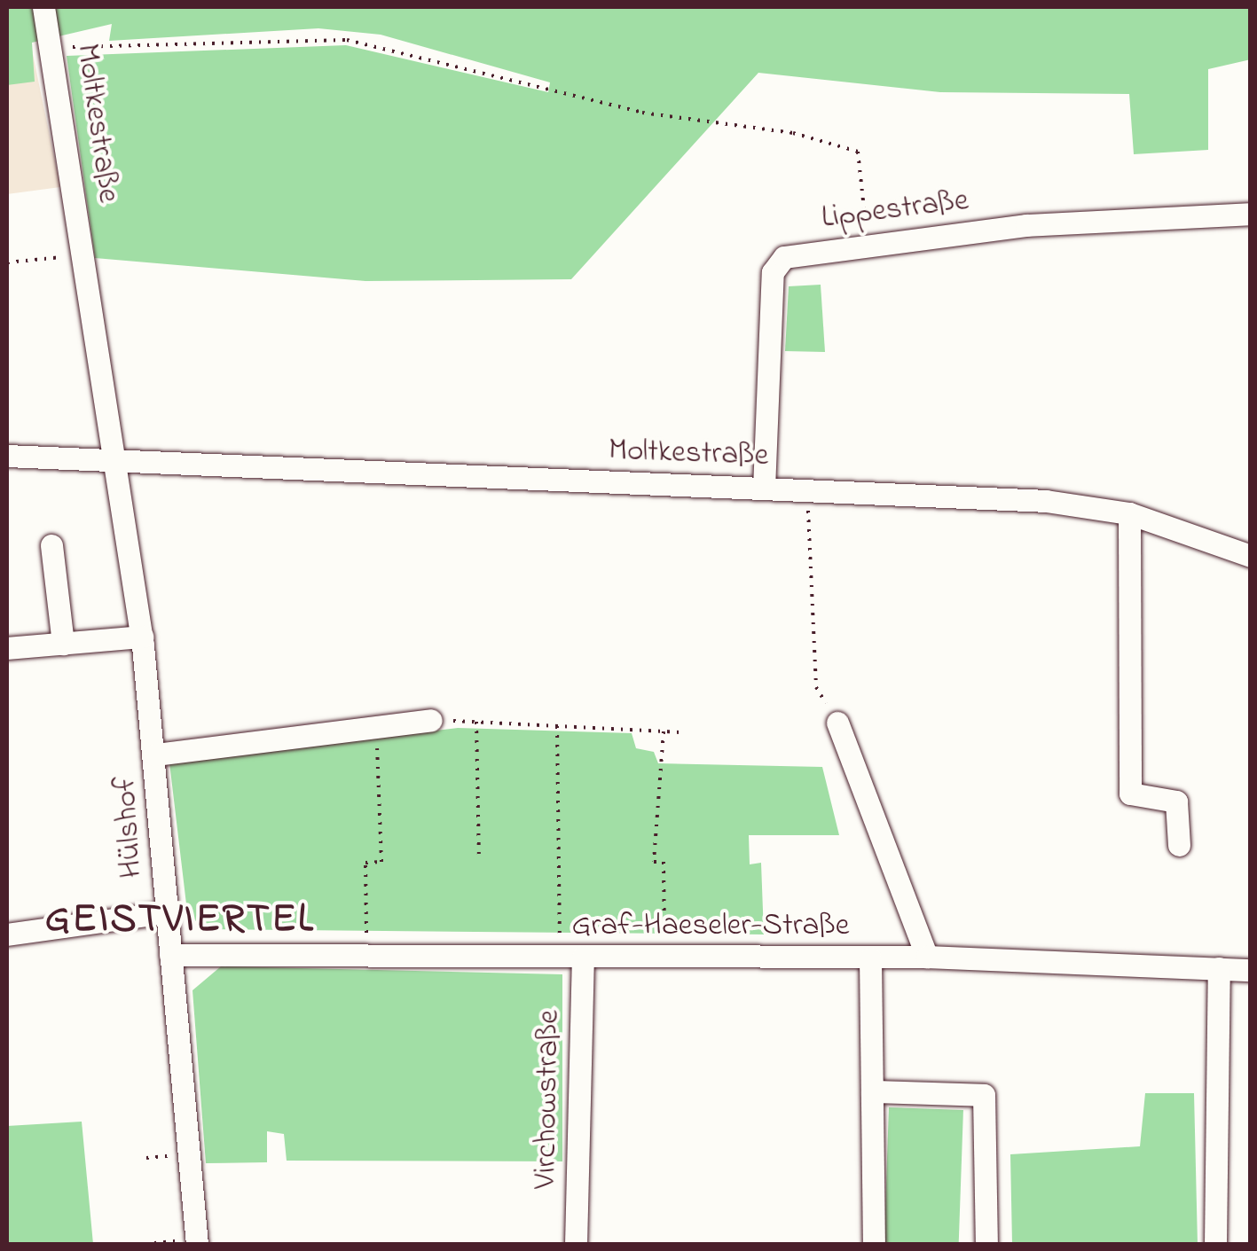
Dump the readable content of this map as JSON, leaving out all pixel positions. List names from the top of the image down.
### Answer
{
  "streets": {
    "street": [
      "Moltkestraße",
      "Lippestraße",
      "Hülshof",
      "Graf-Haeseler-Straße",
      "Virchowstraße"
    ]
  },
  "crossings": [
    ["Moltkestraße", "Lippestraße"],
    ["Moltkestraße", "Hülshof"],
    ["Hülshof", "Graf-Haeseler-Straße"],
    ["Graf-Haeseler-Straße", "Virchowstraße"]
  ],
  "districts": ["GEISTVIERTEL"]
}
